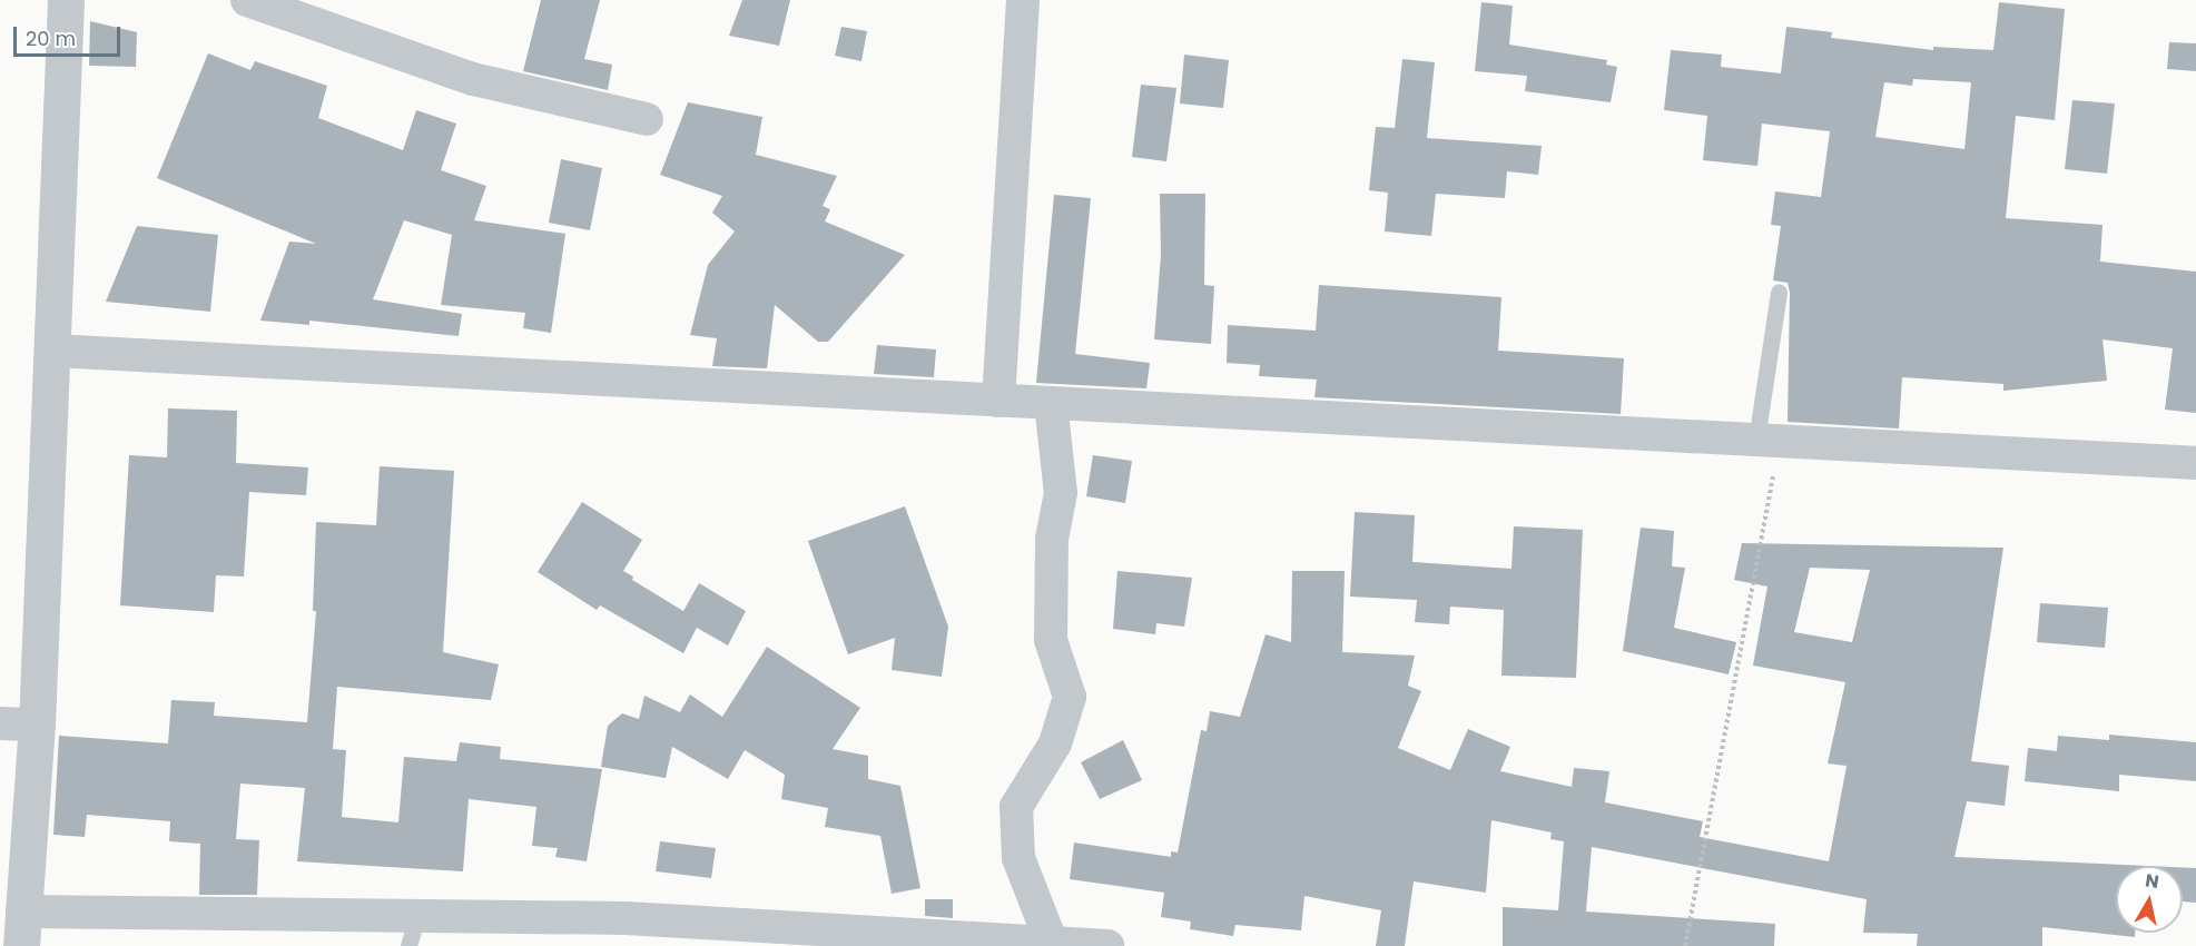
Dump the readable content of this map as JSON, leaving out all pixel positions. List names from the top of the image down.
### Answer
{
  "scale_bar": "20 m",
  "north": "top"
}
